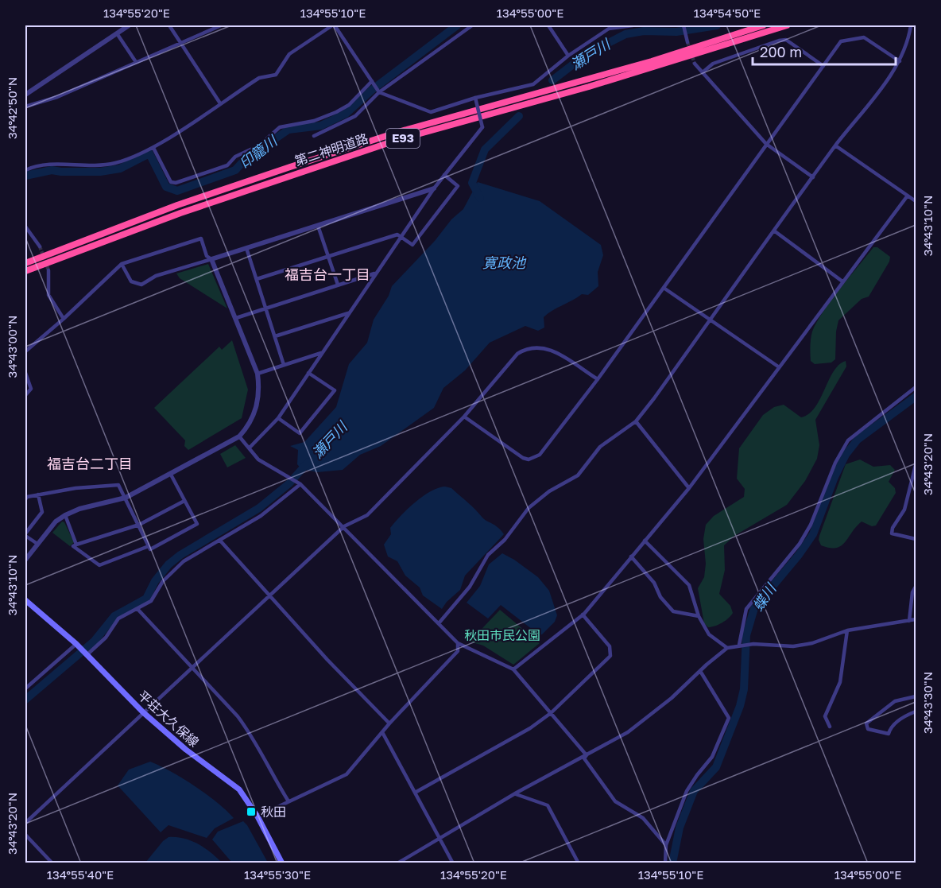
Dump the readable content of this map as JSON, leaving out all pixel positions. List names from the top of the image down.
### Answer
{
  "streets": {
    "highway": ["E93", "第二神明道路"],
    "main road": ["平荘大久保線"]
  },
  "districts": ["福吉台一丁目", "福吉台二丁目"],
  "water": [
    "瀬戸川",
    "印籠川",
    "寛政池",
    "蝶川"
  ],
  "parks": ["秋田市民公園"],
  "places": {
    "transit": ["秋田"]
  },
  "scale_bar": "200 m",
  "coordinates": [
    "134°55'20\"E",
    "134°55'10\"E",
    "134°55'00\"E",
    "134°54'50\"E",
    "34°42'50\"N",
    "34°43'10\"N",
    "34°43'00\"N",
    "34°43'20\"N",
    "34°43'30\"N",
    "134°55'40\"E",
    "134°55'30\"E"
  ]
}
